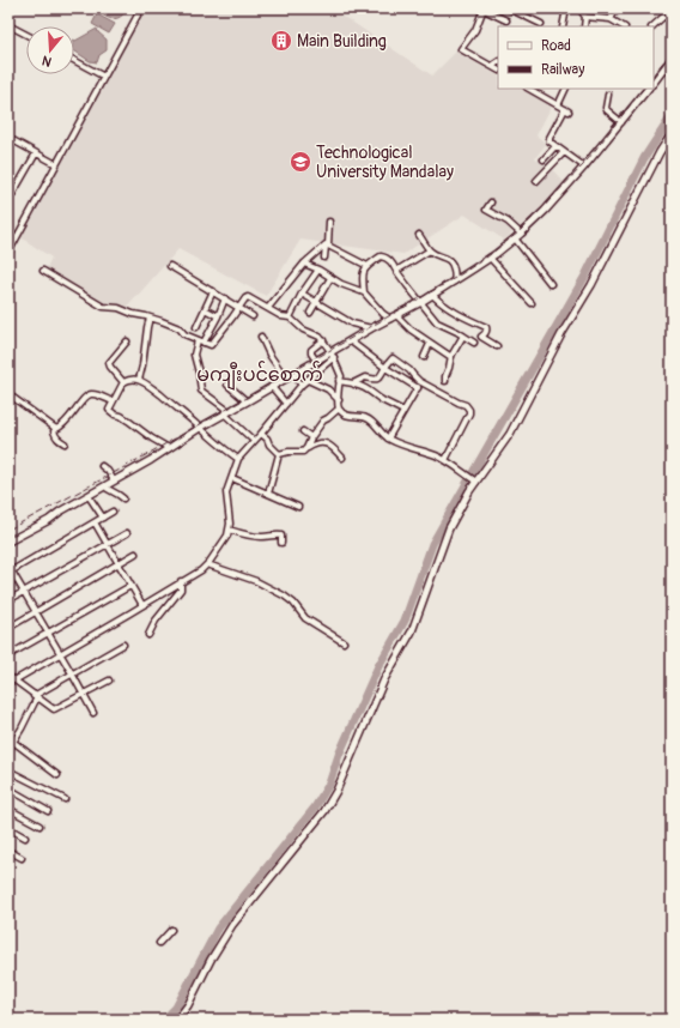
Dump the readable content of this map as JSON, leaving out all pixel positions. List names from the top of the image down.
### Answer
{
  "districts": ["မကျီးပင်စောက်"],
  "places": {
    "building": ["Main Building"],
    "school or university": ["Technological University Mandalay"]
  },
  "legend": ["Road", "Railway"],
  "north": "bottom"
}
